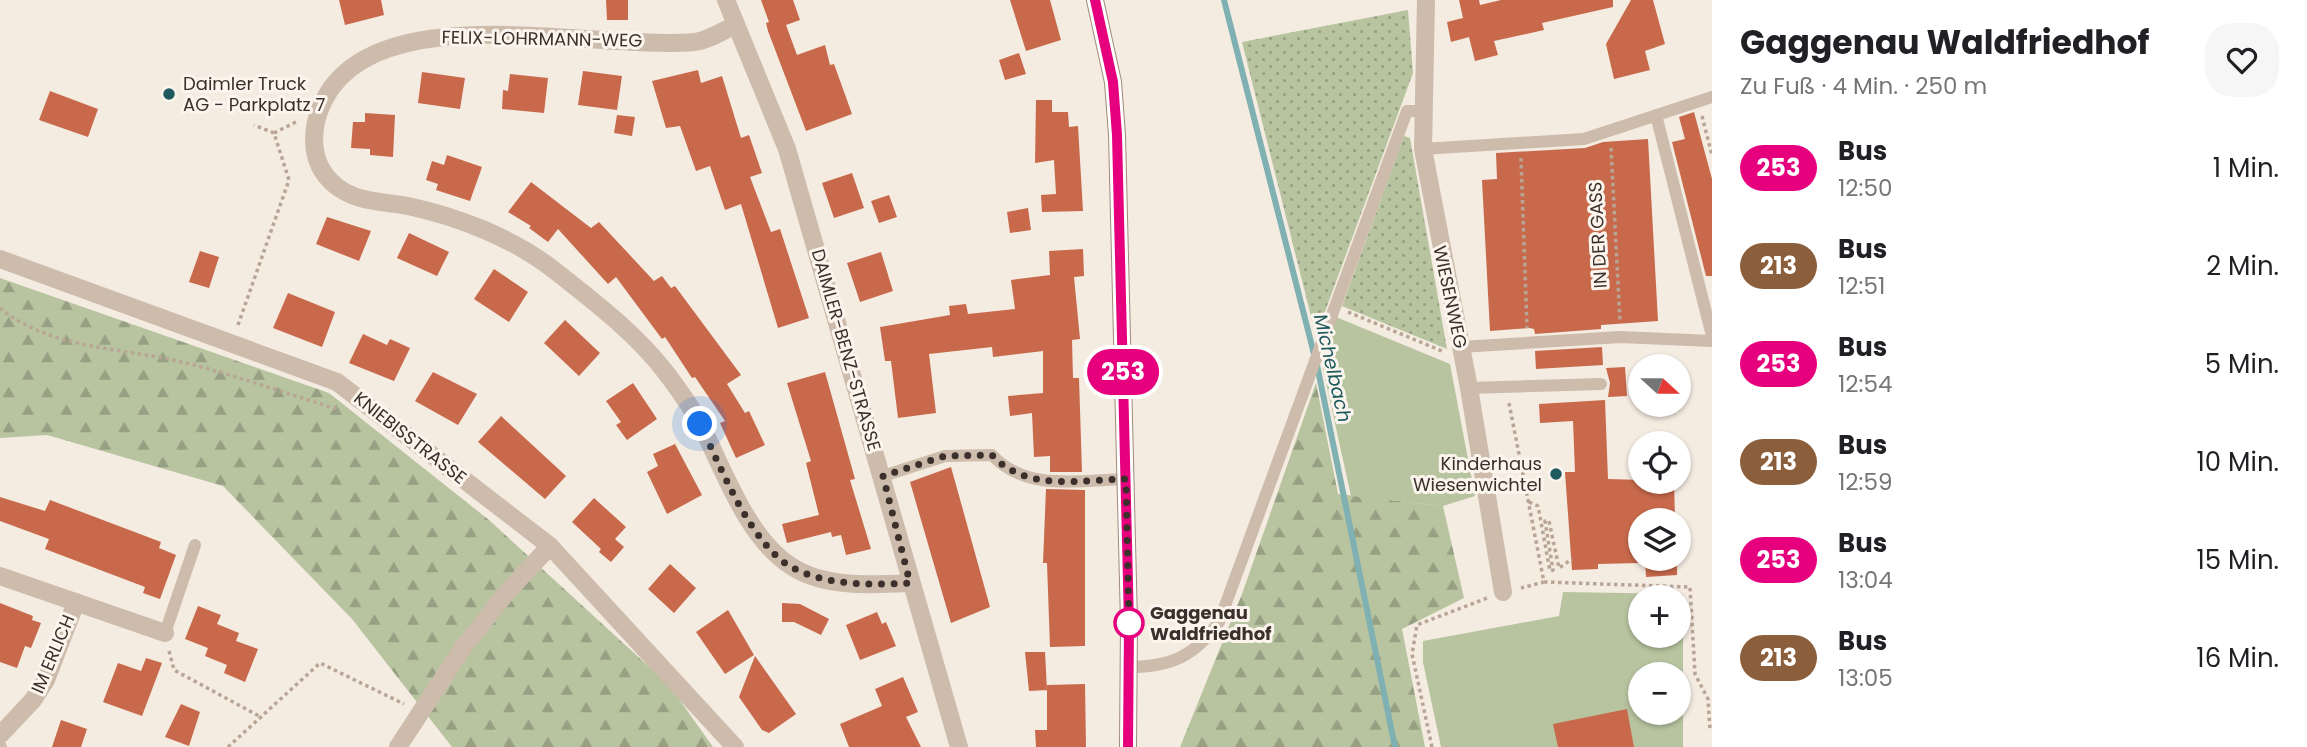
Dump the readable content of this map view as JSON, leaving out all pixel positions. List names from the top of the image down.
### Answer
{
  "streets": {
    "street": [
      "FELIX-LOHRMANN-WEG",
      "WIESENWEG",
      "DAIMLER-BENZ-STRASSE",
      "KNIEBISSTRASSE",
      "IM ERLICH"
    ],
    "path": ["IN DER GASS"]
  },
  "crossings": [
    ["FELIX-LOHRMANN-WEG", "DAIMLER-BENZ-STRASSE"]
  ],
  "water": ["Michelbach"],
  "places": ["Daimler Truck AG − Parkplatz 7", "Kinderhaus Wiesenwichtel", "Gaggenau Waldfriedhof"],
  "lines": ["bus line 253"],
  "north": "right",
  "page": {
    "on_map": "253",
    "heading": ["Gaggenau Waldfriedhof", "Zu Fuß · 4 Min. · 250 m"],
    "list": [
      {
        "mark": "253",
        "name": "Bus",
        "note": "12:50",
        "value": "1 Min."
      },
      {
        "mark": "213",
        "name": "Bus",
        "note": "12:51",
        "value": "2 Min."
      },
      {
        "mark": "253",
        "name": "Bus",
        "note": "12:54",
        "value": "5 Min."
      },
      {
        "mark": "213",
        "name": "Bus",
        "note": "12:59",
        "value": "10 Min."
      },
      {
        "mark": "253",
        "name": "Bus",
        "note": "13:04",
        "value": "15 Min."
      },
      {
        "mark": "213",
        "name": "Bus",
        "note": "13:05",
        "value": "16 Min."
      }
    ],
    "map_buttons": ["+", "−"]
  }
}
